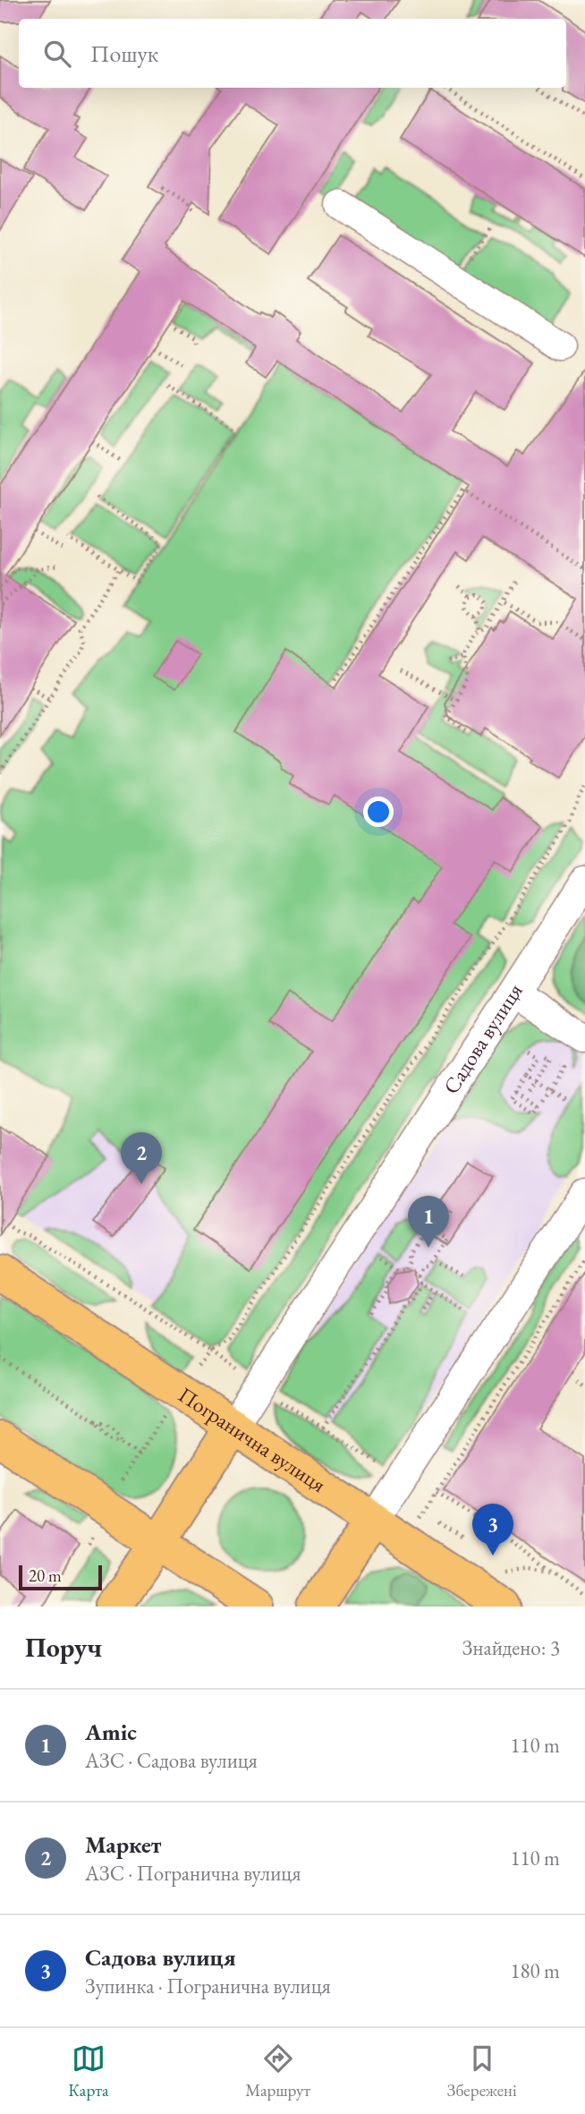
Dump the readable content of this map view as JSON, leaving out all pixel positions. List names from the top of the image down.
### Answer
{
  "streets": {
    "main road": ["Садова вулиця", "Погранична вулиця"]
  },
  "crossings": [
    ["Садова вулиця", "Погранична вулиця"]
  ],
  "scale_bar": "20 m",
  "page": {
    "search": "Пошук",
    "pins": ["2", "1", "3"],
    "scale": "20 m",
    "heading": ["Поруч", "Знайдено: 3"],
    "list": [
      {
        "mark": "1",
        "name": "Amic",
        "note": "АЗС · Садова вулиця",
        "value": "110 m"
      },
      {
        "mark": "2",
        "name": "Маркет",
        "note": "АЗС · Погранична вулиця",
        "value": "110 m"
      },
      {
        "mark": "3",
        "name": "Садова вулиця",
        "note": "Зупинка · Погранична вулиця",
        "value": "180 m"
      }
    ],
    "nav": ["Карта", "Маршрут", "Збережені"]
  }
}
